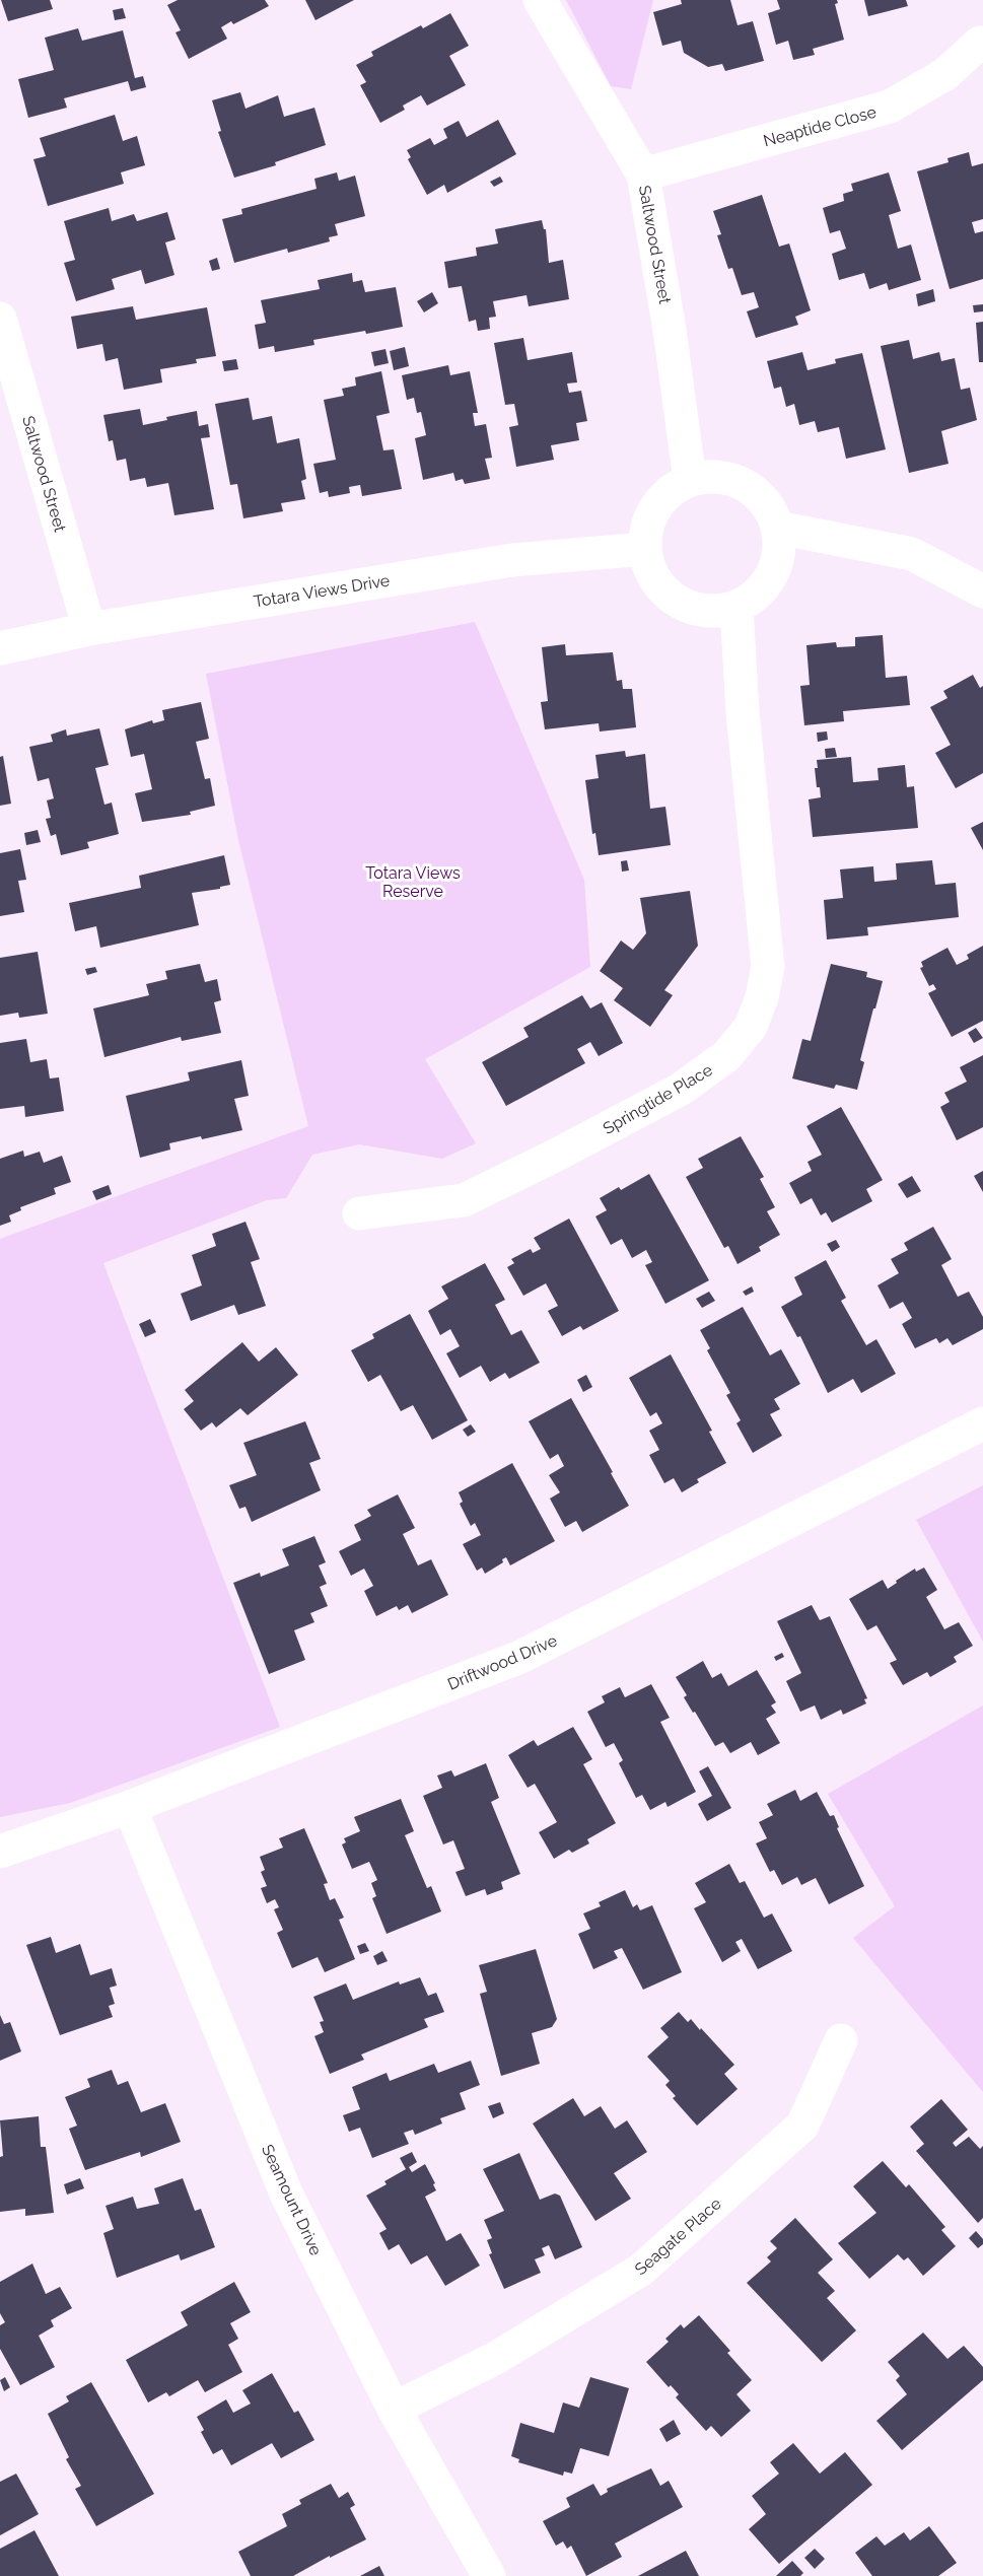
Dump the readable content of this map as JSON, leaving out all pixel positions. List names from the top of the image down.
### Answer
{
  "streets": {
    "street": [
      "Neaptide Close",
      "Saltwood Street",
      "Totara Views Drive",
      "Springtide Place",
      "Driftwood Drive",
      "Seamount Drive",
      "Seagate Place"
    ]
  },
  "crossings": [
    ["Neaptide Close", "Saltwood Street"],
    ["Saltwood Street", "Totara Views Drive"],
    ["Saltwood Street", "Springtide Place"],
    ["Totara Views Drive", "Springtide Place"],
    ["Driftwood Drive", "Seamount Drive"],
    ["Seamount Drive", "Seagate Place"]
  ],
  "parks": ["Totara Views Reserve"]
}
